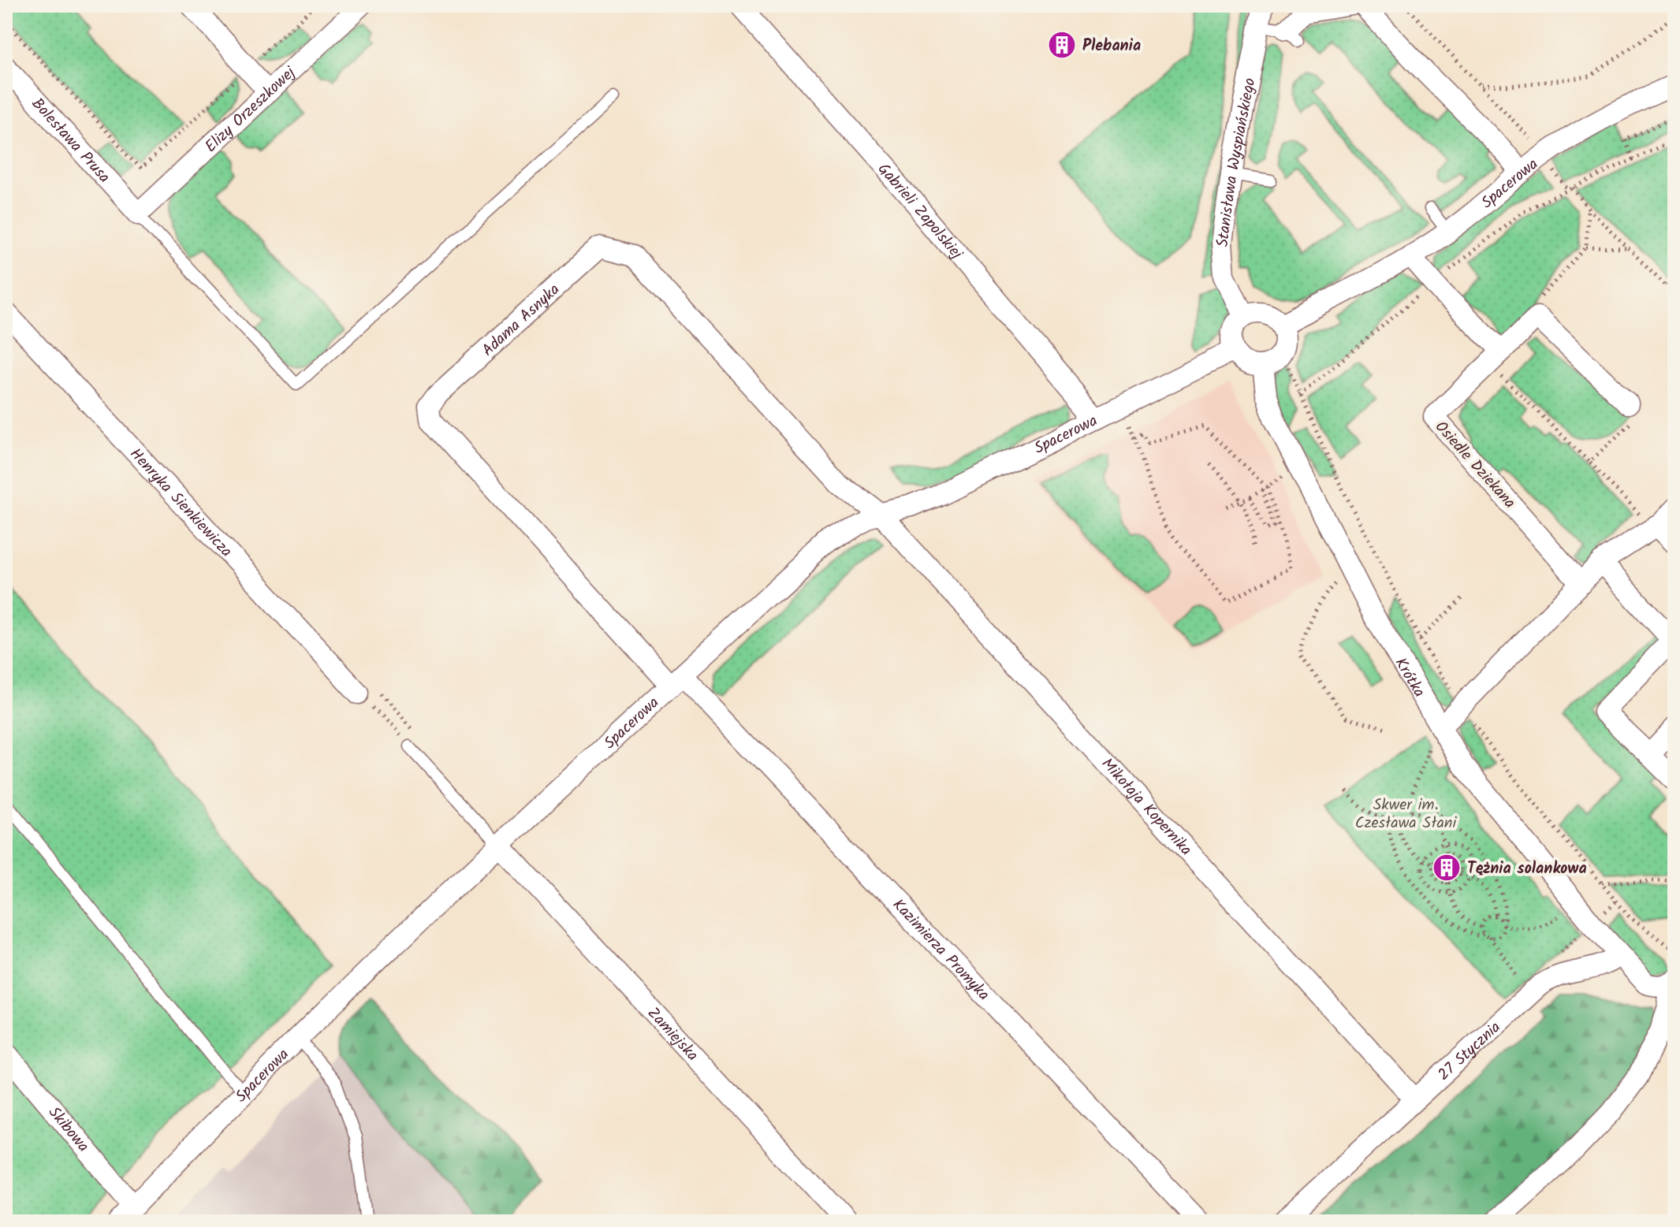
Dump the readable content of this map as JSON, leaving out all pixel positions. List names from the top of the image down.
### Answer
{
  "streets": {
    "street": [
      "Elizy Orzeszkowej",
      "Bolesława Prusa",
      "Stanisława Wyspiańskiego",
      "Spacerowa",
      "Gabrieli Zapolskiej",
      "Adama Asnyka",
      "Osiedle Dziekana",
      "Henryka Sienkiewicza",
      "Krótka",
      "Mikołaja Kopernika",
      "Kazimierza Promyka",
      "Zamiejska",
      "27 Stycznia",
      "Skibowa"
    ]
  },
  "crossings": [
    ["Elizy Orzeszkowej", "Bolesława Prusa"],
    ["Stanisława Wyspiańskiego", "Spacerowa"],
    ["Stanisława Wyspiańskiego", "Krótka"],
    ["Spacerowa", "Gabrieli Zapolskiej"],
    ["Spacerowa", "Adama Asnyka"],
    ["Spacerowa", "Krótka"],
    ["Spacerowa", "Mikołaja Kopernika"],
    ["Spacerowa", "Kazimierza Promyka"],
    ["Spacerowa", "Zamiejska"],
    ["Spacerowa", "Skibowa"],
    ["Adama Asnyka", "Mikołaja Kopernika"],
    ["Adama Asnyka", "Kazimierza Promyka"],
    ["Krótka", "27 Stycznia"],
    ["Mikołaja Kopernika", "27 Stycznia"]
  ],
  "parks": ["Skwer im. Czesława Słani"],
  "places": {
    "building": ["Plebania", "Tężnia solankowa"]
  }
}
